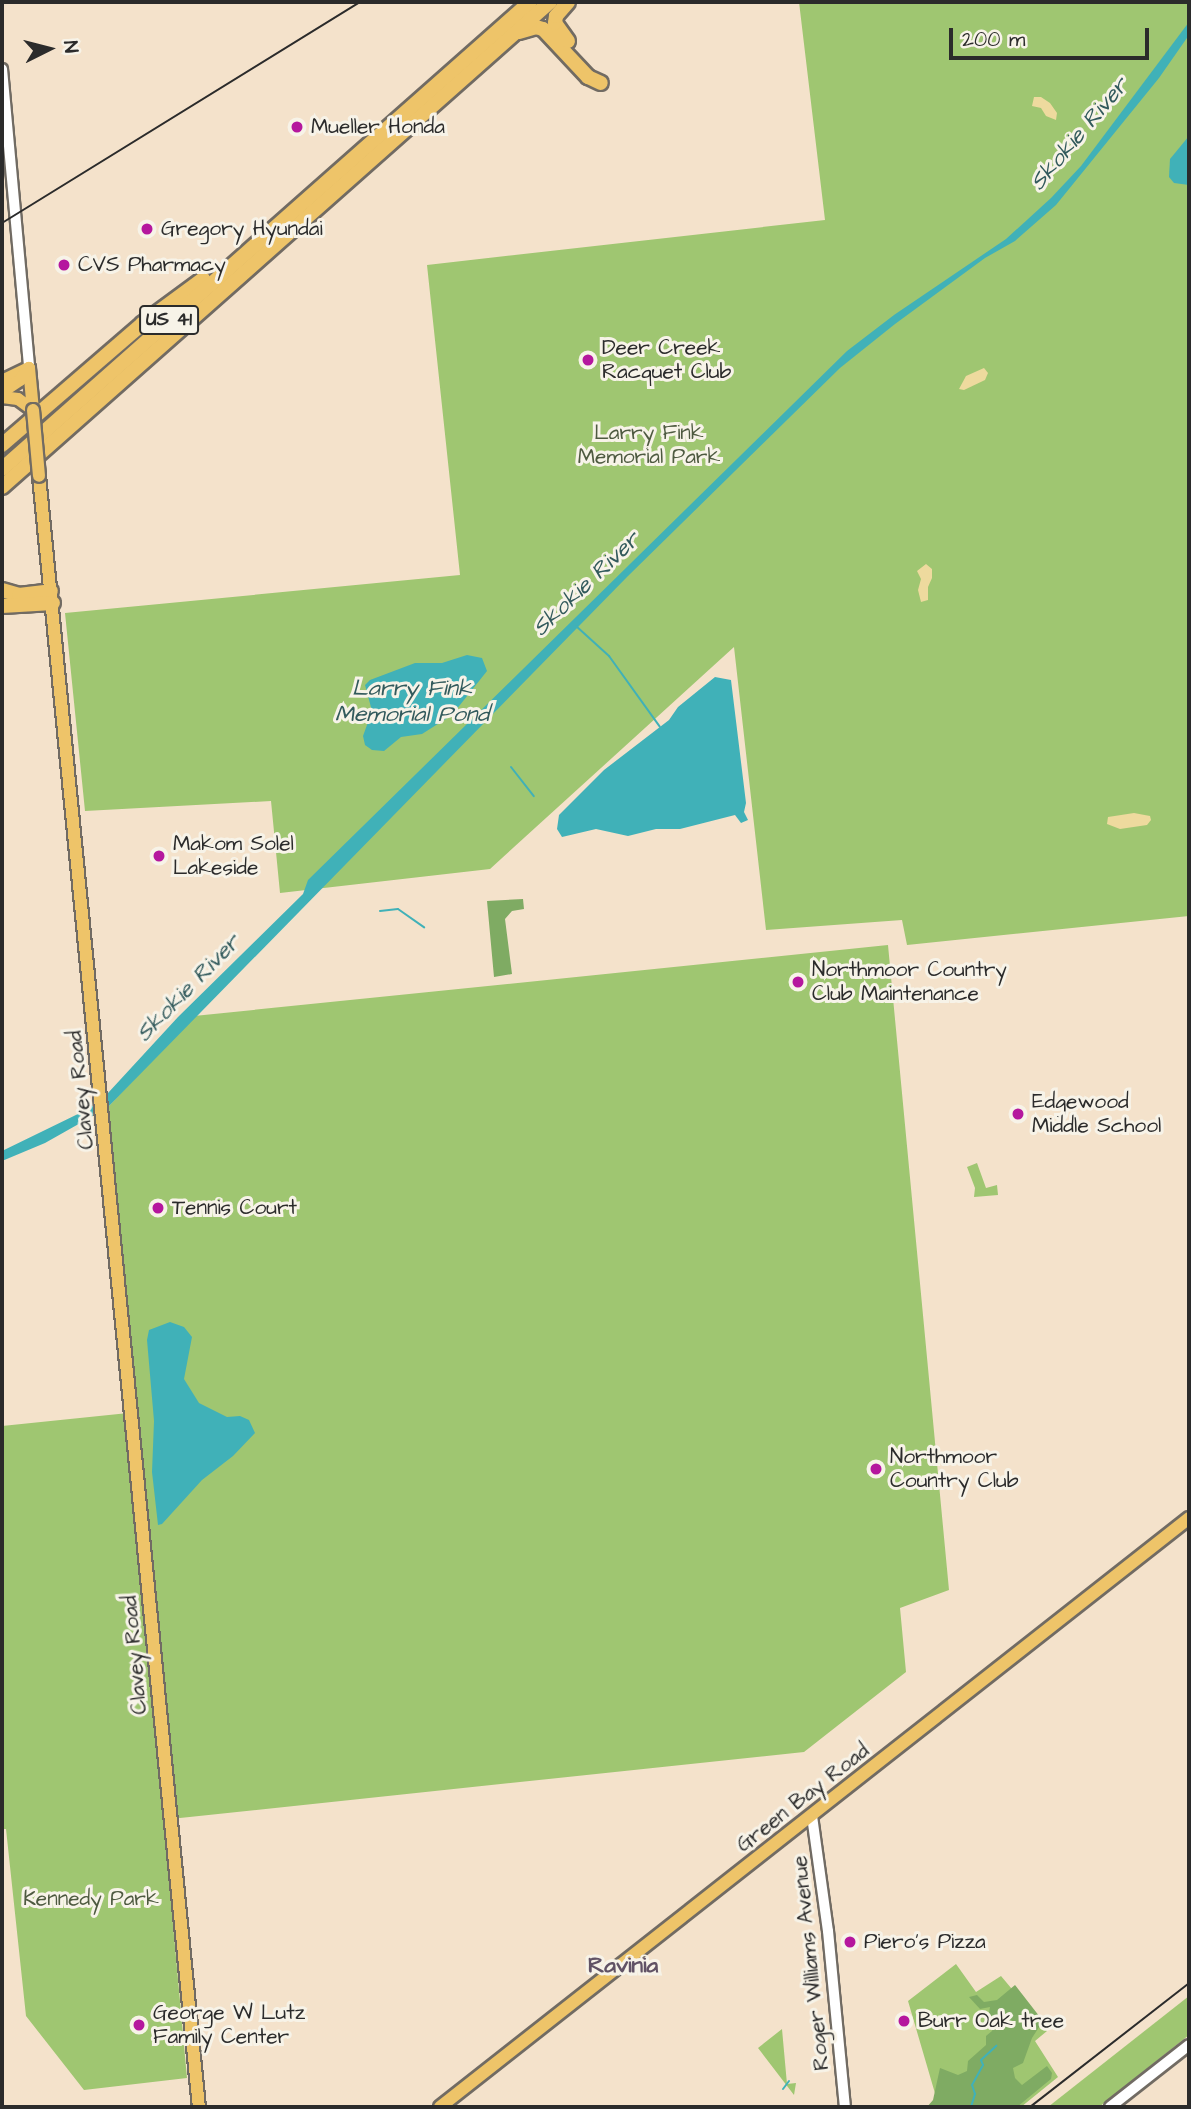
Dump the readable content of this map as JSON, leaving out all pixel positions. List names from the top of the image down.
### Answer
{
  "streets": {
    "highway": ["US 41"],
    "main road": ["Clavey Road", "Green Bay Road"],
    "street": ["Roger Williams Avenue"]
  },
  "crossings": [
    ["Green Bay Road", "Roger Williams Avenue"]
  ],
  "districts": ["Ravinia"],
  "water": ["Skokie River", "Larry Fink Memorial Pond"],
  "parks": ["Larry Fink Memorial Park", "Kennedy Park"],
  "places": [
    "Mueller Honda",
    "Gregory Hyundai",
    "CVS Pharmacy",
    "Deer Creek Racquet Club",
    "Makom Solel Lakeside",
    "Northmoor Country Club Maintenance",
    "Edgewood Middle School",
    "Tennis Court",
    "Northmoor Country Club",
    "Piero's Pizza",
    "Burr Oak tree",
    "George W Lutz Family Center"
  ],
  "scale_bar": "200 m",
  "north": "right"
}
